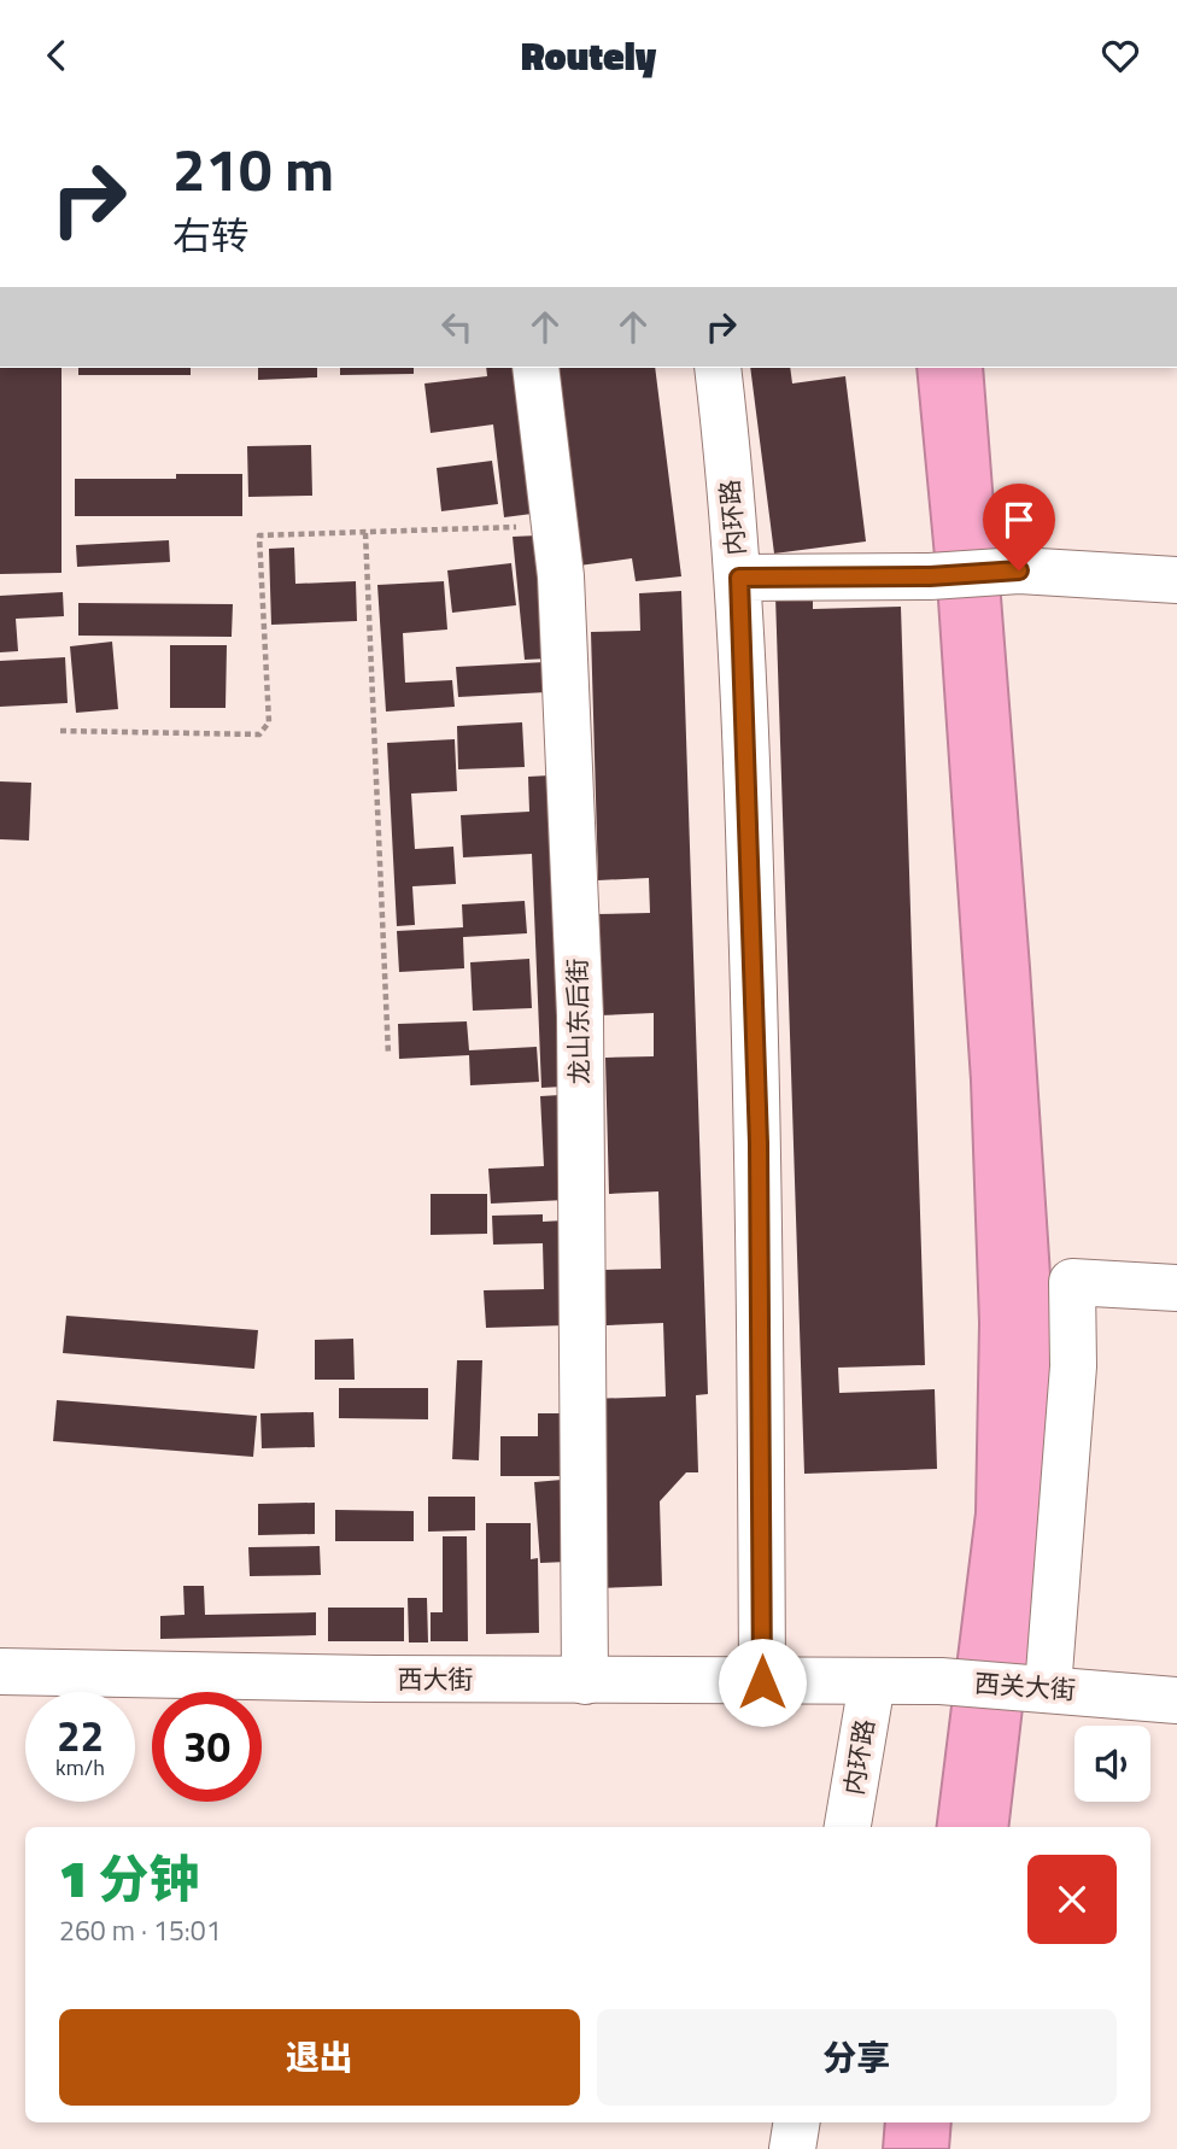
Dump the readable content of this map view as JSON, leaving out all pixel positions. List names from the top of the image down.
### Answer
{
  "streets": {
    "street": [
      "内环路",
      "龙山东后街",
      "西大街",
      "西关大街"
    ]
  },
  "crossings": [
    ["内环路", "西大街"],
    ["内环路", "西关大街"],
    ["龙山东后街", "西大街"],
    ["西大街", "西关大街"]
  ],
  "page": {
    "header": "Routely",
    "turn": ["210 m", "右转"],
    "speed": "22 km/h",
    "limit": "30",
    "heading": ["1 分钟", "260 m · 15:01"],
    "buttons": ["退出", "分享"]
  }
}
